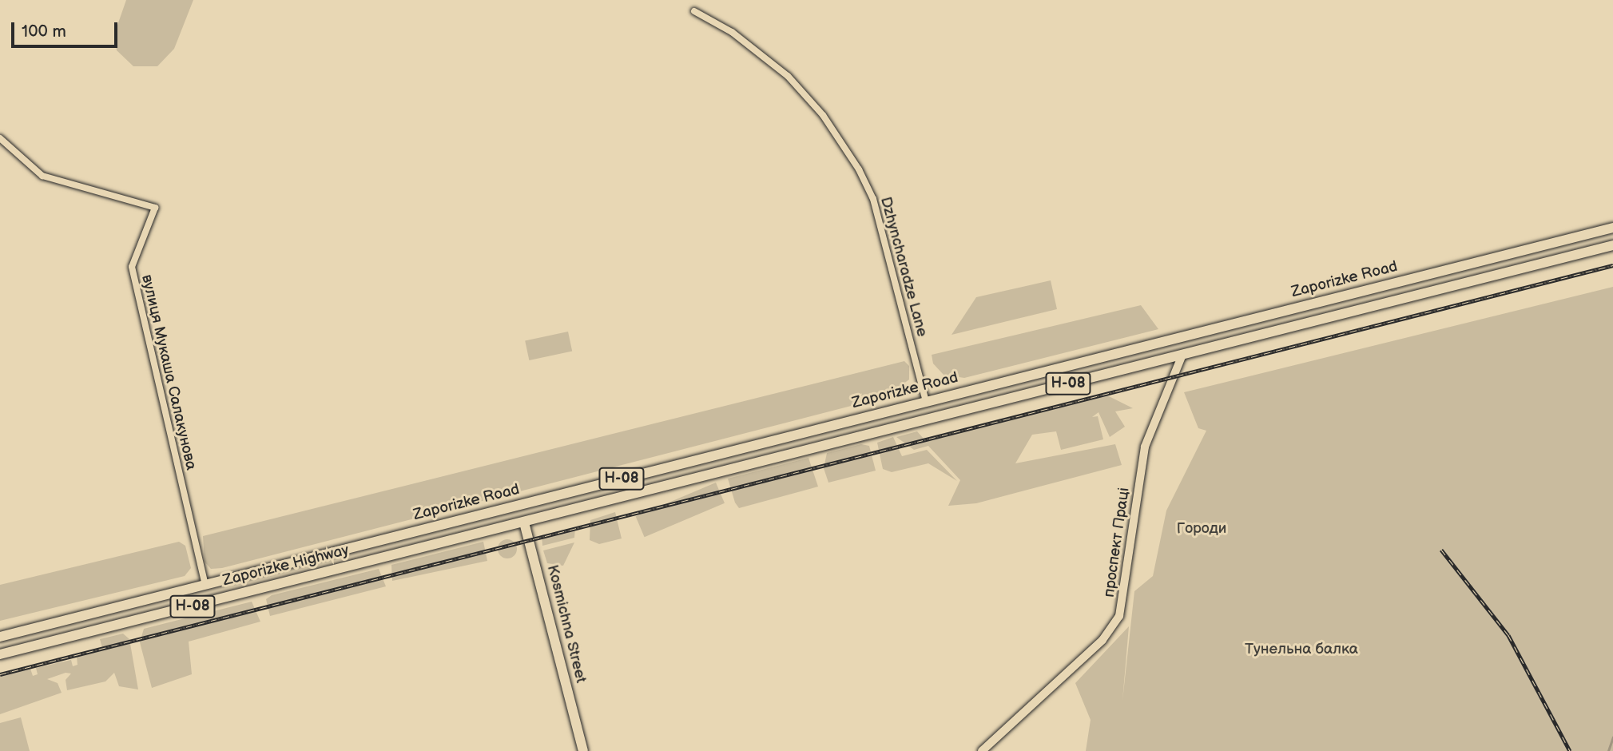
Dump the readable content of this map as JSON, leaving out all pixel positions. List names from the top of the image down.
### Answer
{
  "streets": {
    "main road": [
      "Zaporizke Road",
      "Н-08",
      "Zaporizke Highway",
      "Kosmichna Street"
    ],
    "street": ["Dzhyncharadze Lane", "вулиця Мукаша Салакунова", "проспект Праці"]
  },
  "crossings": [
    ["Dzhyncharadze Lane", "Zaporizke Road"],
    ["Zaporizke Road", "вулиця Мукаша Салакунова"],
    ["Zaporizke Road", "Zaporizke Highway"],
    ["Zaporizke Road", "Kosmichna Street"],
    ["вулиця Мукаша Салакунова", "Zaporizke Highway"],
    ["Н-08", "проспект Праці"],
    ["Н-08", "Kosmichna Street"]
  ],
  "parks": ["Городи", "Тунельна балка"],
  "scale_bar": "100 m"
}
